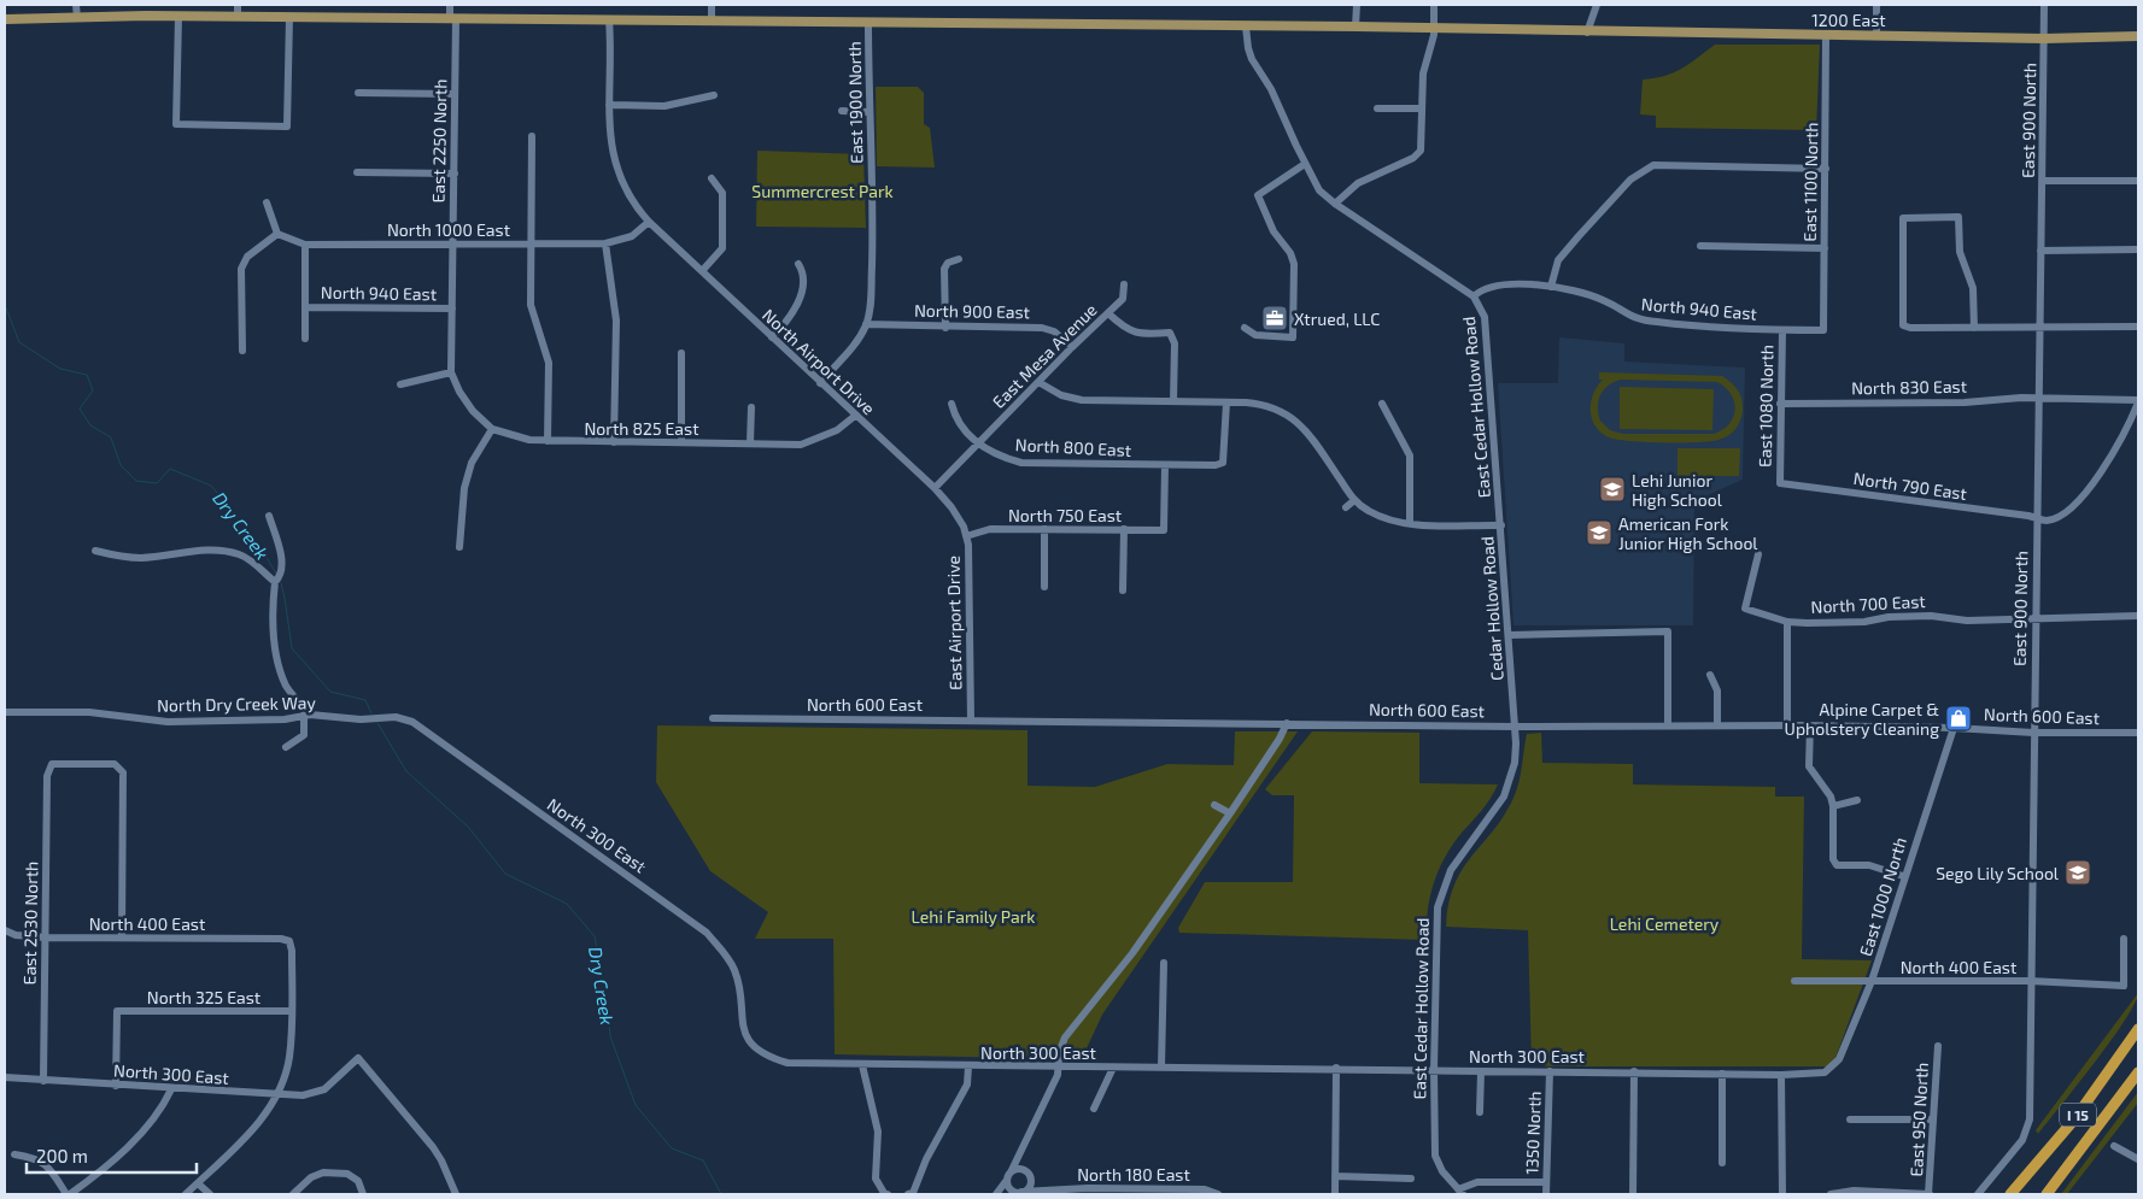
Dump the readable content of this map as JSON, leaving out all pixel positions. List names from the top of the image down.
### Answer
{
  "streets": {
    "highway": ["I 15"],
    "main road": ["1200 East"],
    "street": [
      "East 1900 North",
      "East 900 North",
      "East 2250 North",
      "East 1100 North",
      "North 1000 East",
      "North 940 East",
      "North 900 East",
      "East Mesa Avenue",
      "North Airport Drive",
      "North 830 East",
      "East 1080 North",
      "East Cedar Hollow Road",
      "North 825 East",
      "North 800 East",
      "North 790 East",
      "North 750 East",
      "North 700 East",
      "Cedar Hollow Road",
      "East Airport Drive",
      "North Dry Creek Way",
      "North 600 East",
      "North 300 East",
      "East 1000 North",
      "East 2530 North",
      "North 400 East",
      "North 325 East",
      "East 950 North",
      "1350 North",
      "North 180 East"
    ]
  },
  "crossings": [
    ["1200 East", "East 1900 North"],
    ["1200 East", "East 900 North"],
    ["1200 East", "East 2250 North"],
    ["1200 East", "East 1100 North"],
    ["1200 East", "East Cedar Hollow Road"],
    ["East 1900 North", "North 900 East"],
    ["East 1900 North", "North Airport Drive"],
    ["East 900 North", "North 830 East"],
    ["East 900 North", "North 790 East"],
    ["East 900 North", "North 700 East"],
    ["East 900 North", "North 600 East"],
    ["East 900 North", "North 400 East"],
    ["East 2250 North", "North 1000 East"],
    ["East 2250 North", "North 940 East"],
    ["East 2250 North", "North 825 East"],
    ["East 1100 North", "North 940 East"],
    ["North 1000 East", "North Airport Drive"],
    ["North 940 East", "East 1080 North"],
    ["North 940 East", "East Cedar Hollow Road"],
    ["North 900 East", "East Mesa Avenue"],
    ["East Mesa Avenue", "North Airport Drive"],
    ["East Mesa Avenue", "North 800 East"],
    ["North Airport Drive", "North 825 East"],
    ["North Airport Drive", "East Airport Drive"],
    ["North 830 East", "East 1080 North"],
    ["North 830 East", "North 790 East"],
    ["East 1080 North", "North 790 East"],
    ["East Cedar Hollow Road", "Cedar Hollow Road"],
    ["East Cedar Hollow Road", "North 600 East"],
    ["East Cedar Hollow Road", "North 300 East"],
    ["North 800 East", "North 750 East"],
    ["North 750 East", "East Airport Drive"],
    ["Cedar Hollow Road", "North 600 East"],
    ["East Airport Drive", "North 600 East"],
    ["North Dry Creek Way", "North 300 East"],
    ["North 600 East", "East 1000 North"],
    ["North 300 East", "East 1000 North"],
    ["North 300 East", "East 2530 North"],
    ["North 300 East", "North 325 East"],
    ["North 300 East", "1350 North"],
    ["East 1000 North", "North 400 East"],
    ["East 2530 North", "North 400 East"],
    ["North 400 East", "North 325 East"]
  ],
  "water": ["Dry Creek"],
  "parks": ["Summercrest Park", "Lehi Family Park", "Lehi Cemetery"],
  "places": {
    "office": ["Xtrued, LLC"],
    "school or university": ["Lehi Junior High School", "American Fork Junior High School", "Sego Lily School"],
    "shop": ["Alpine Carpet & Upholstery Cleaning"]
  },
  "scale_bar": "200 m"
}
